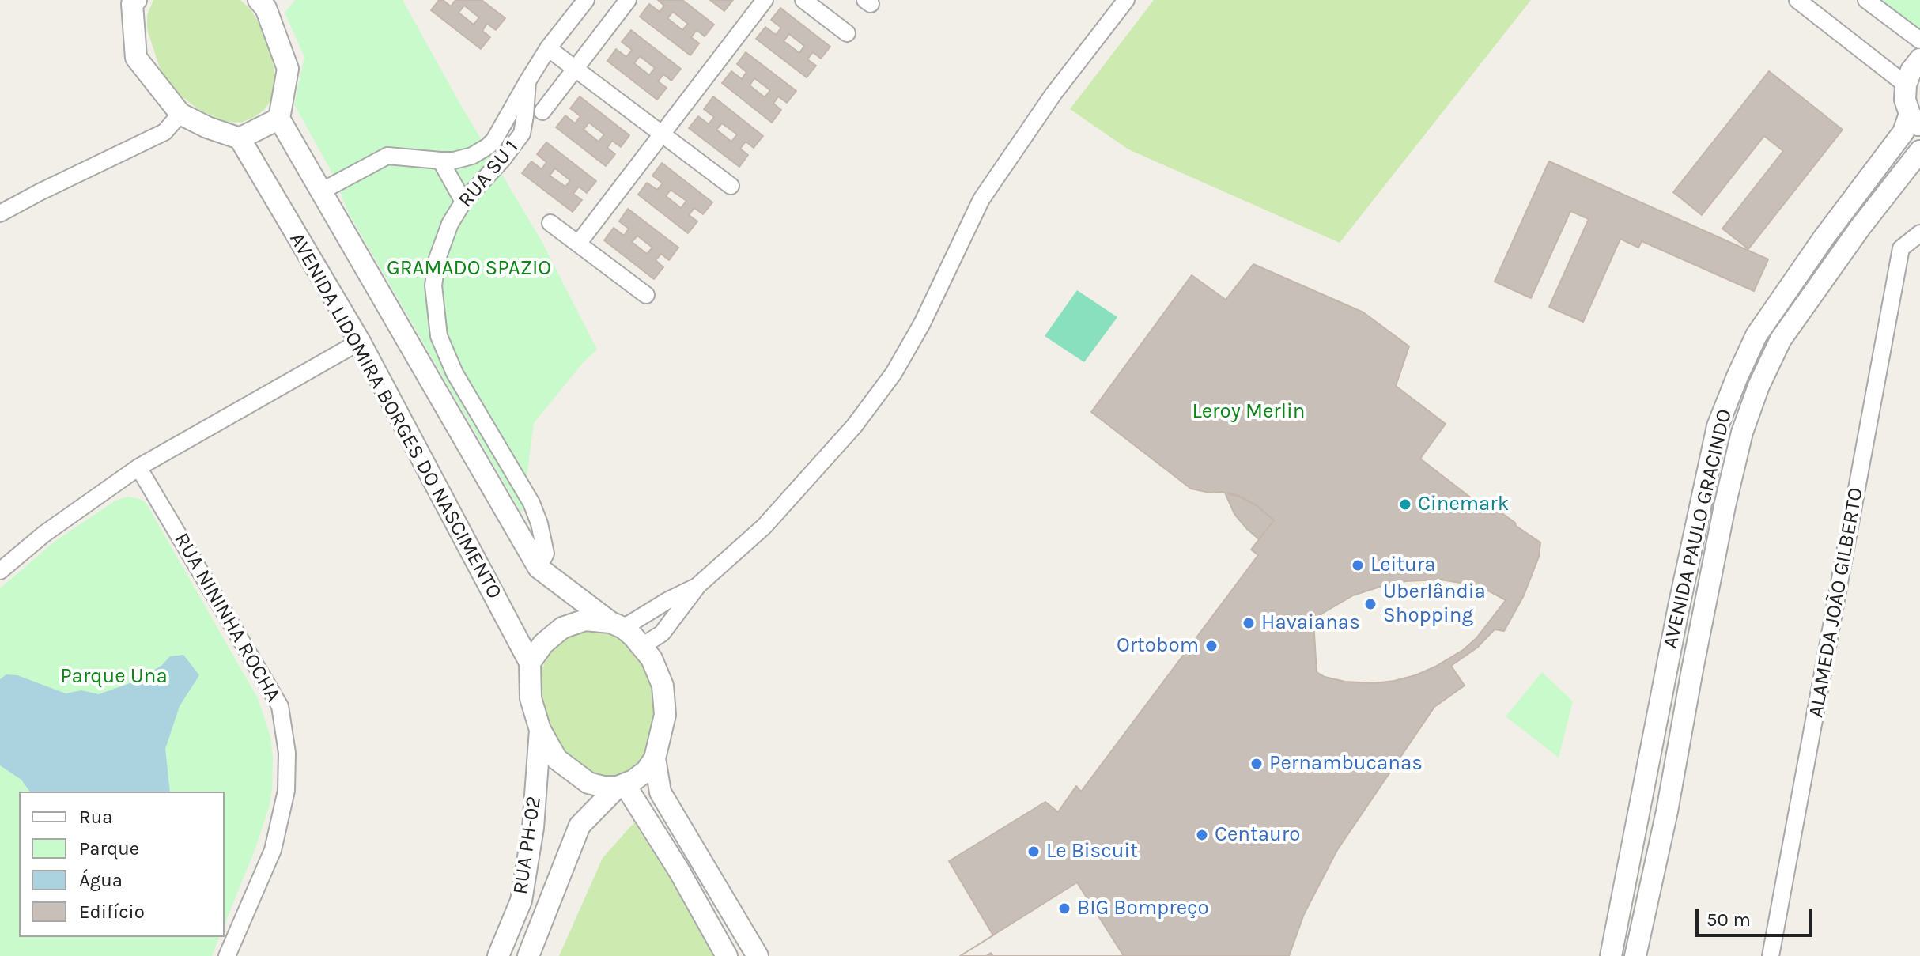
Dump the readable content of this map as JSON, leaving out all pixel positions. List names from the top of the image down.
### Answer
{
  "streets": {
    "street": [
      "RUA SU 1",
      "AVENIDA LIDOMIRA BORGES DO NASCIMENTO",
      "AVENIDA PAULO GRACINDO",
      "ALAMEDA JOÃO GILBERTO",
      "RUA NININHA ROCHA",
      "RUA PH-02"
    ]
  },
  "crossings": [
    ["AVENIDA LIDOMIRA BORGES DO NASCIMENTO", "RUA PH-02"]
  ],
  "parks": ["GRAMADO SPAZIO", "Leroy Merlin", "Parque Una"],
  "places": [
    "Cinemark",
    "Leitura",
    "Uberlândia Shopping",
    "Havaianas",
    "Ortobom",
    "Pernambucanas",
    "Centauro",
    "Le Biscuit",
    "BIG Bompreço"
  ],
  "legend": [
    "Rua",
    "Parque",
    "Água",
    "Edifício"
  ],
  "scale_bar": "50 m"
}
